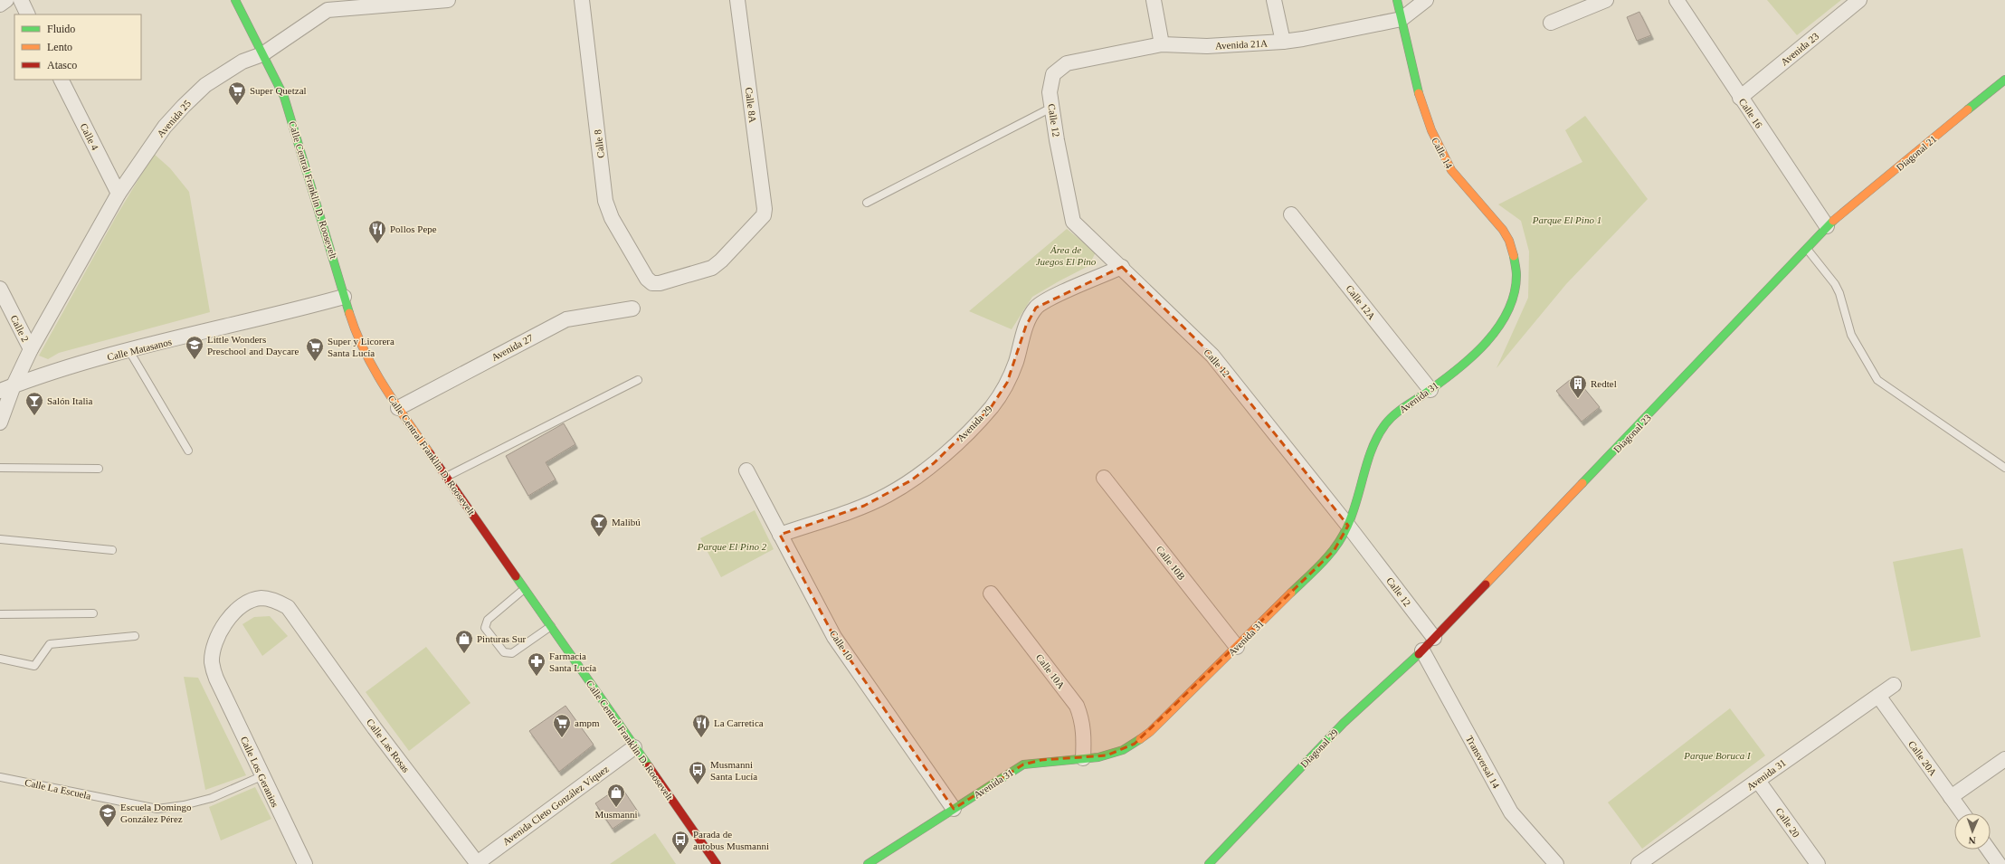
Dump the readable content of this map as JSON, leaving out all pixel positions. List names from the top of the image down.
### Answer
{
  "streets": {
    "street": [
      "Avenida 21A",
      "Avenida 23",
      "Calle 8A",
      "Calle 16",
      "Avenida 25",
      "Calle 12",
      "Calle 4",
      "Calle 8",
      "Calle 14",
      "Diagonal 21",
      "Calle Central Franklin D. Roosevelt",
      "Calle 12A",
      "Calle 2",
      "Avenida 27",
      "Calle Matasanos",
      "Avenida 31",
      "Avenida 29",
      "Diagonal 23",
      "Calle 10B",
      "Calle 10",
      "Calle 10A",
      "Calle Las Rosas",
      "Diagonal 29",
      "Calle 20A",
      "Transversal 14",
      "Calle Los Geranios",
      "Avenida Cleto González Víquez",
      "Calle 20"
    ],
    "lane": ["Calle La Escuela"]
  },
  "crossings": [
    ["Avenida 21A", "Calle 12"],
    ["Avenida 21A", "Calle 14"],
    ["Avenida 23", "Calle 16"],
    ["Calle 8A", "Calle 8"],
    ["Calle 16", "Diagonal 21"],
    ["Calle 16", "Diagonal 23"],
    ["Avenida 25", "Calle 4"],
    ["Avenida 25", "Calle Central Franklin D. Roosevelt"],
    ["Avenida 25", "Calle 2"],
    ["Avenida 25", "Calle Matasanos"],
    ["Calle 12", "Avenida 31"],
    ["Calle 12", "Avenida 29"],
    ["Calle 12", "Diagonal 23"],
    ["Calle 12", "Diagonal 29"],
    ["Calle 14", "Avenida 31"],
    ["Diagonal 21", "Diagonal 23"],
    ["Calle Central Franklin D. Roosevelt", "Avenida 27"],
    ["Calle Central Franklin D. Roosevelt", "Calle Matasanos"],
    ["Calle Central Franklin D. Roosevelt", "Avenida Cleto González Víquez"],
    ["Calle 12A", "Avenida 31"],
    ["Avenida 31", "Calle 10B"],
    ["Avenida 31", "Calle 10"],
    ["Avenida 31", "Calle 10A"],
    ["Avenida 31", "Calle 20A"],
    ["Avenida 31", "Calle 20"],
    ["Avenida 29", "Calle 10"],
    ["Diagonal 23", "Diagonal 29"],
    ["Calle Las Rosas", "Calle Los Geranios"],
    ["Calle Las Rosas", "Avenida Cleto González Víquez"],
    ["Diagonal 29", "Transversal 14"],
    ["Calle Los Geranios", "Calle La Escuela"]
  ],
  "parks": [
    "Parque El Pino 1",
    "Área de Juegos El Pino",
    "Parque El Pino 2",
    "Parque Boruca I"
  ],
  "places": {
    "supermarket": ["Super Quetzal", "Super y Licorera Santa Lucía", "ampm"],
    "restaurant": ["Pollos Pepe", "La Carretica"],
    "school or university": ["Little Wonders Preschool and Daycare", "Escuela Domingo González Pérez"],
    "building": ["Redtel"],
    "bar": ["Salón Italia", "Malibú"],
    "shop": ["Pinturas Sur", "Musmanni"],
    "pharmacy": ["Farmacia Santa Lucía"],
    "bus stop": ["Musmanni Santa Lucía", "Parada de autobus Musmanni"]
  },
  "legend": ["Fluido", "Lento", "Atasco"],
  "north": "bottom"
}
